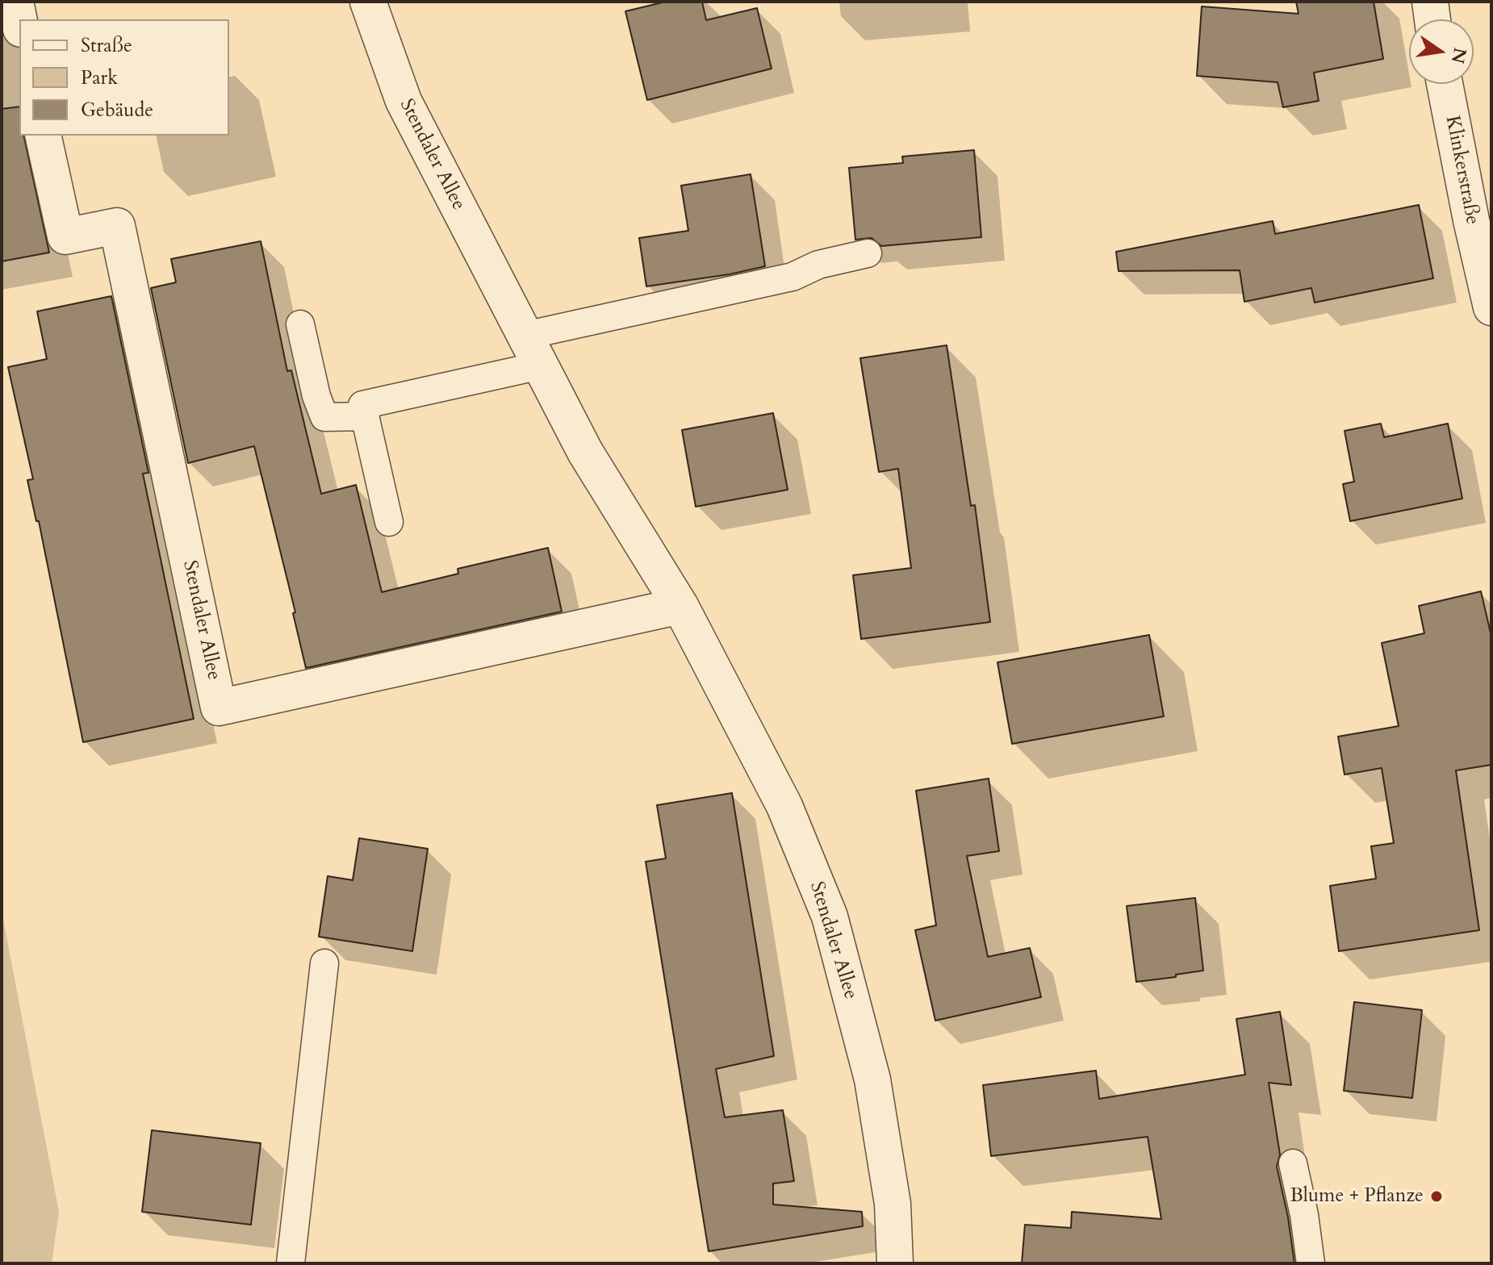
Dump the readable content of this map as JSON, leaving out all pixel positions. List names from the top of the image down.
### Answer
{
  "streets": {
    "street": ["Stendaler Allee", "Klinkerstraße"]
  },
  "places": ["Blume + Pflanze"],
  "legend": ["Straße", "Park", "Gebäude"],
  "north": "right"
}
